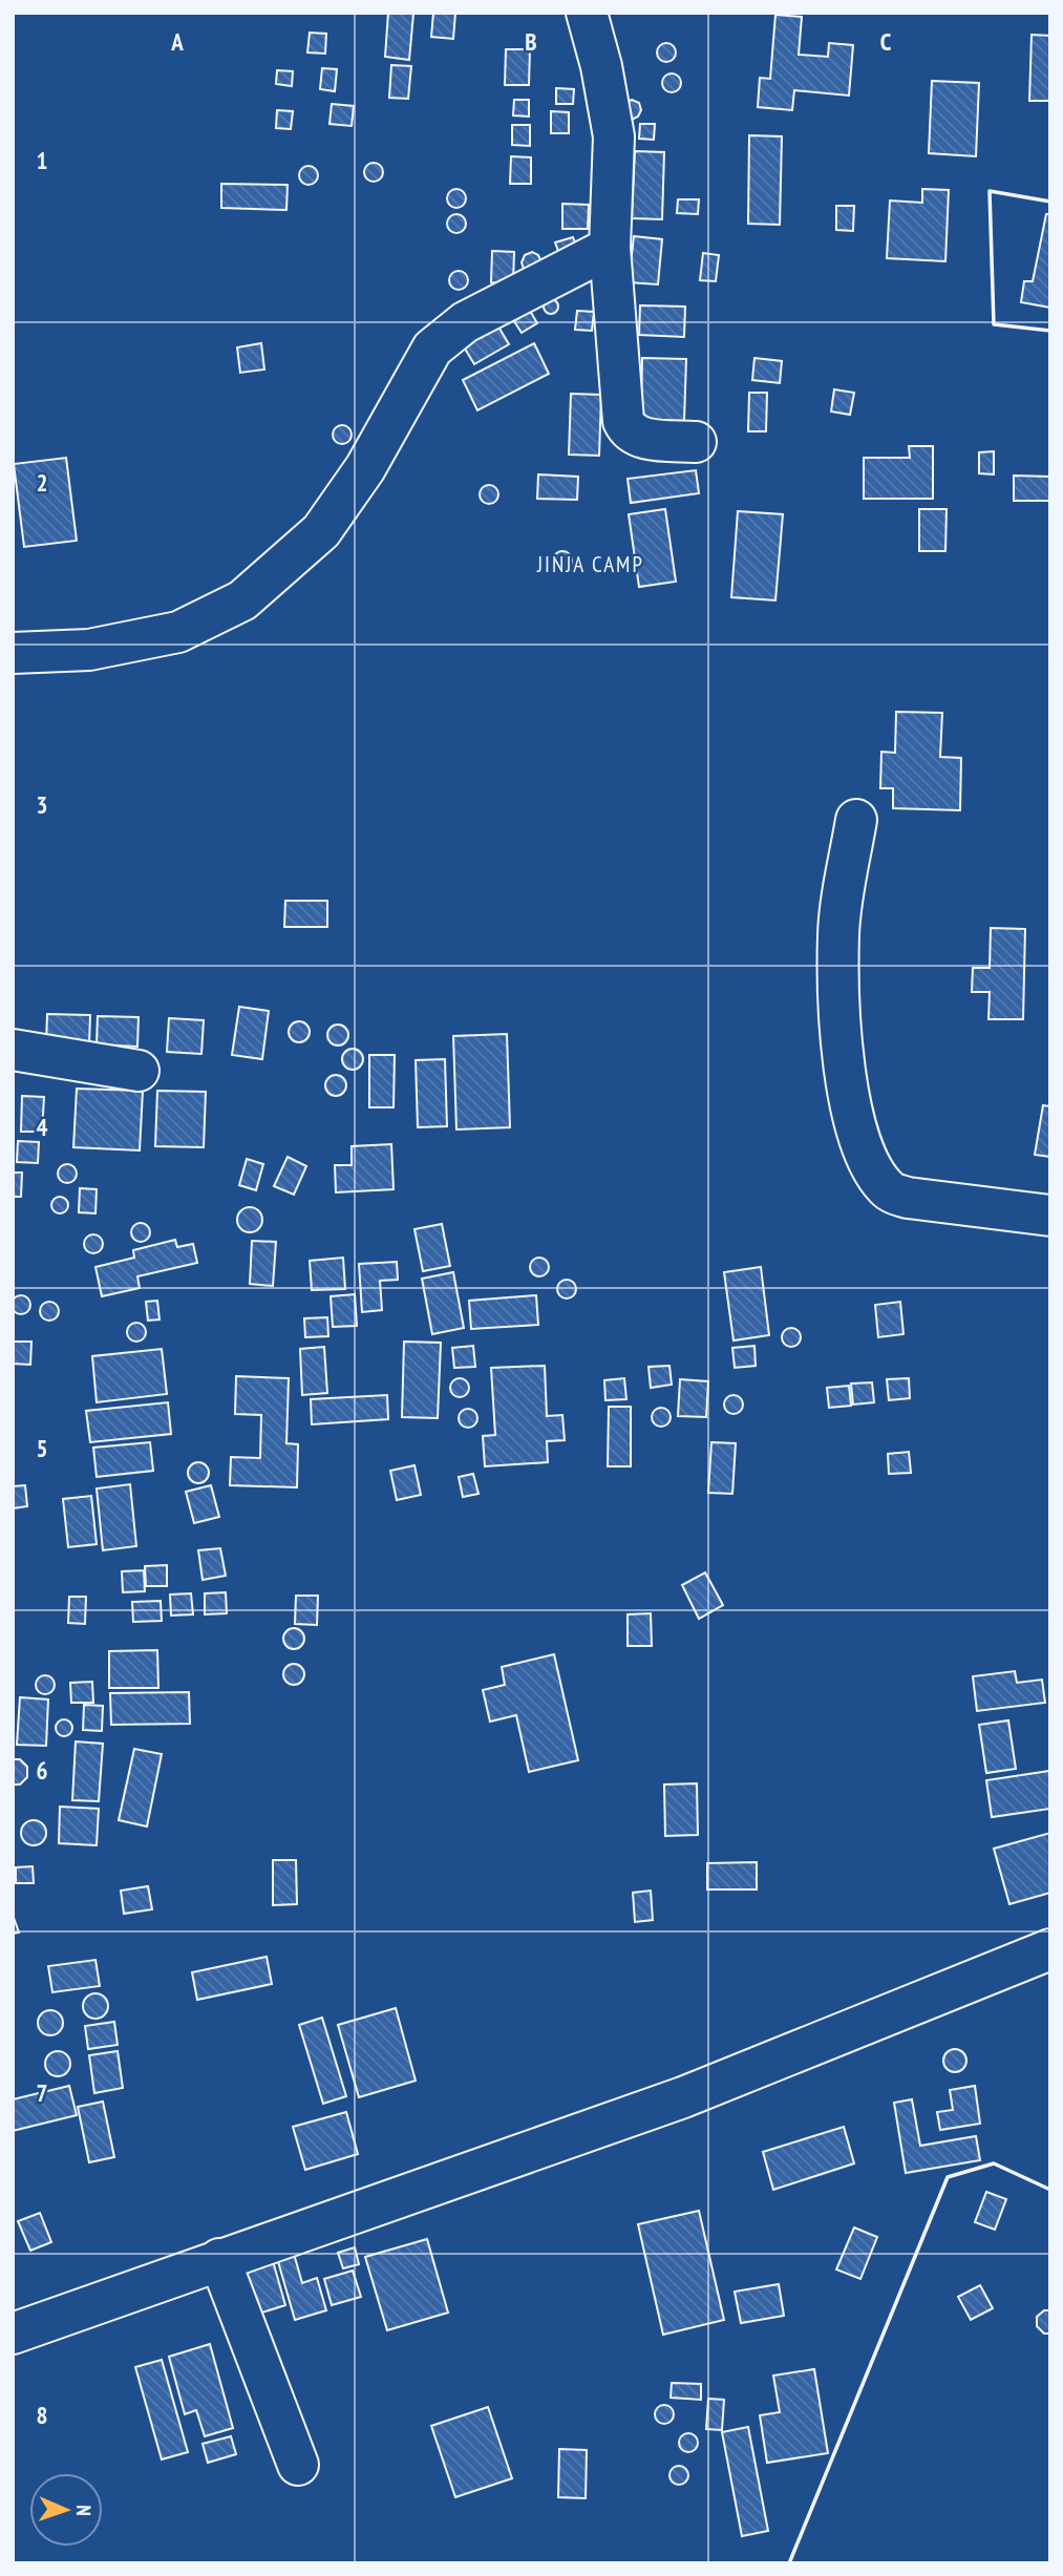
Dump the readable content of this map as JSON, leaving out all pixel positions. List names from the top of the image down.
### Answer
{
  "districts": ["JINJA CAMP"],
  "north": "right",
  "grid": {
    "columns": ["A", "B", "C"],
    "rows": [
      "1",
      "2",
      "3",
      "4",
      "5",
      "6",
      "7",
      "8"
    ]
  }
}
